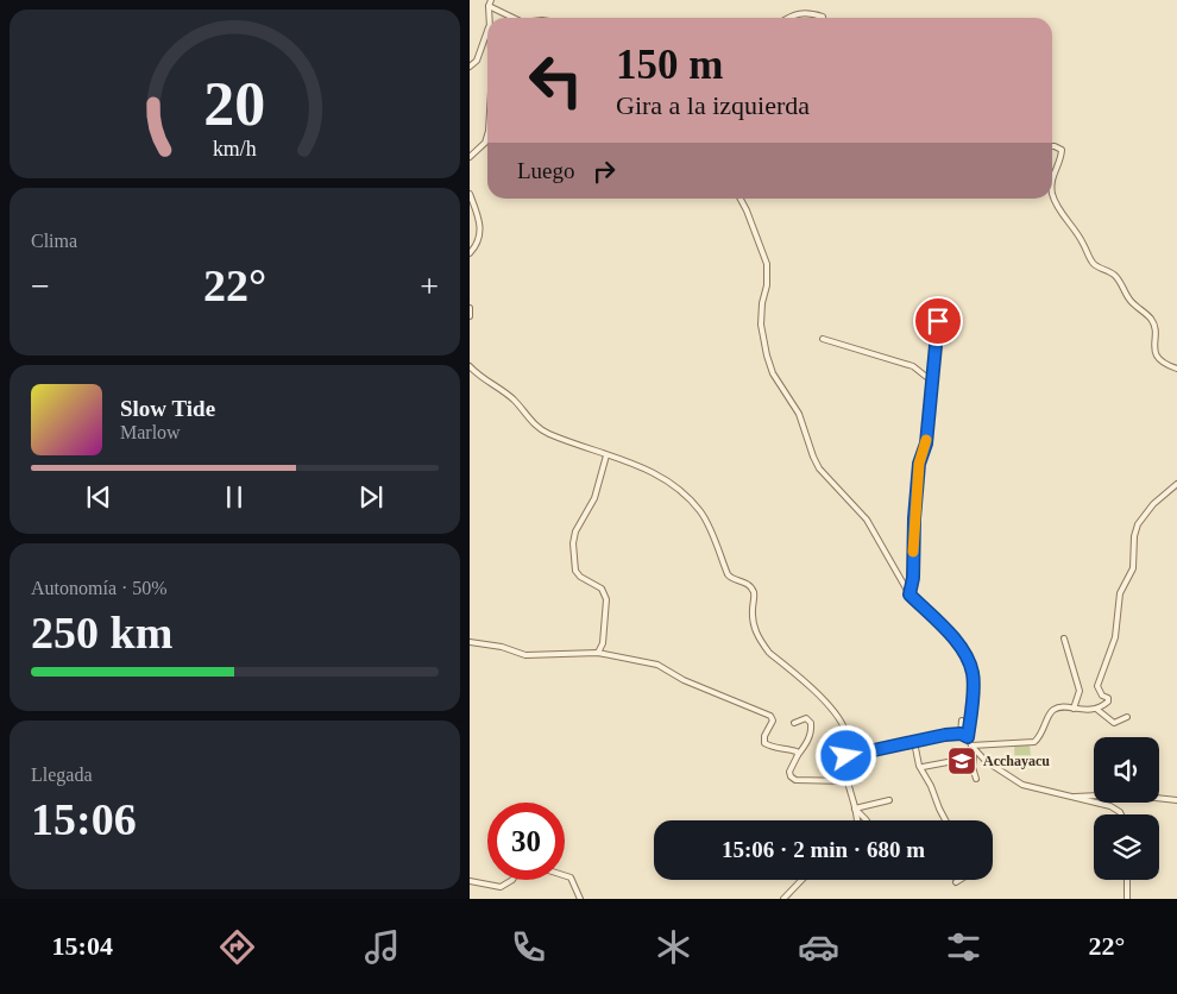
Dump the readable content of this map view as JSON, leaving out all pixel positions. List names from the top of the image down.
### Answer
{
  "places": {
    "school or university": ["Acchayacu"]
  },
  "page": {
    "turn": ["150 m", "Gira a la izquierda"],
    "then": "Luego",
    "tile": [
      "Clima",
      ["Autonomía · 50%", "250 km"],
      ["Llegada", "15:06"]
    ],
    "heat": ["−", "22°", "+"],
    "song": ["Slow Tide", "Marlow"],
    "limit": "30",
    "trip": "15:06 · 2 min · 680 m",
    "tabs": ["15:04", "22°"],
    "gauge": ["20", "km/h"]
  }
}
